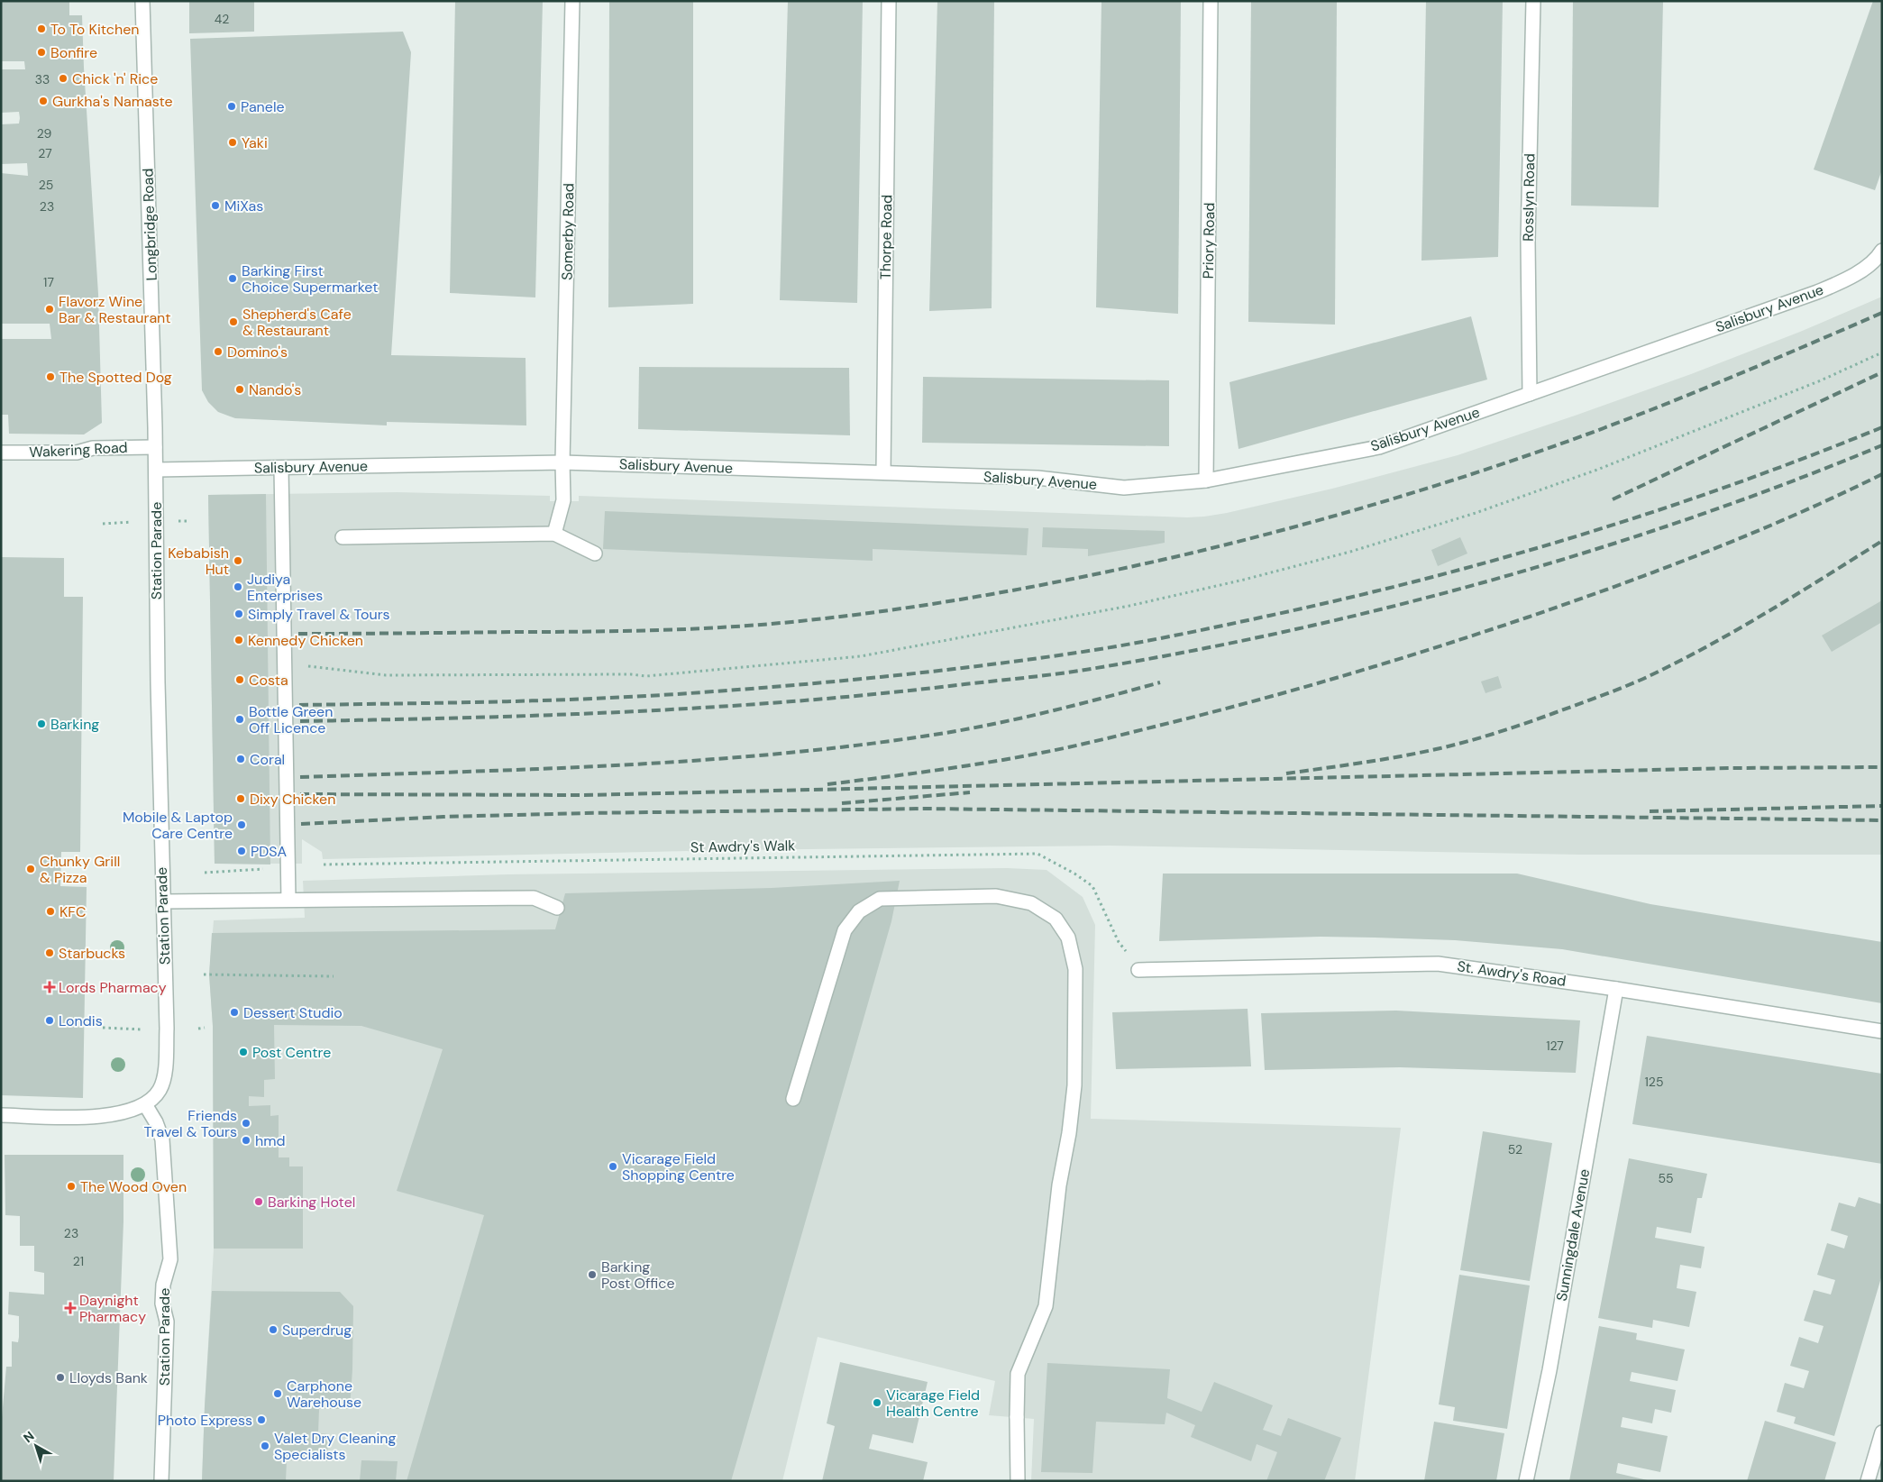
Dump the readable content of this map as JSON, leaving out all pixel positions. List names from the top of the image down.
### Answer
{
  "streets": {
    "street": [
      "Rosslyn Road",
      "Longbridge Road",
      "Somerby Road",
      "Thorpe Road",
      "Priory Road",
      "Salisbury Avenue",
      "Wakering Road",
      "Station Parade",
      "St. Awdry's Road",
      "Sunningdale Avenue"
    ],
    "path": ["St Awdry's Walk"]
  },
  "crossings": [
    ["Rosslyn Road", "Salisbury Avenue"],
    ["Longbridge Road", "Wakering Road"],
    ["Longbridge Road", "Station Parade"],
    ["Somerby Road", "Salisbury Avenue"],
    ["Thorpe Road", "Salisbury Avenue"],
    ["Priory Road", "Salisbury Avenue"],
    ["Salisbury Avenue", "Station Parade"],
    ["Wakering Road", "Station Parade"],
    ["St. Awdry's Road", "Sunningdale Avenue"]
  ],
  "places": {
    "other": [
      "To To Kitchen",
      "Bonfire",
      "Chick 'n' Rice",
      "Gurkha's Namaste",
      "Panele",
      "Yaki",
      "MiXas",
      "Barking First Choice Supermarket",
      "Flavorz Wine Bar & Restaurant",
      "Shepherd's Cafe & Restaurant",
      "Domino's",
      "The Spotted Dog",
      "Nando's",
      "Kebabish Hut",
      "Judiya Enterprises",
      "Simply Travel & Tours",
      "Kennedy Chicken",
      "Costa",
      "Bottle Green Off Licence",
      "Barking",
      "Coral",
      "Dixy Chicken",
      "Mobile & Laptop Care Centre",
      "PDSA",
      "Chunky Grill & Pizza",
      "KFC",
      "Starbucks",
      "Dessert Studio",
      "Londis",
      "Post Centre",
      "Friends Travel & Tours",
      "hmd",
      "Vicarage Field Shopping Centre",
      "The Wood Oven",
      "Barking Hotel",
      "Barking Post Office",
      "Superdrug",
      "Lloyds Bank",
      "Carphone Warehouse",
      "Vicarage Field Health Centre",
      "Photo Express",
      "Valet Dry Cleaning Specialists"
    ],
    "health": ["Lords Pharmacy", "Daynight Pharmacy"]
  },
  "house_numbers": [
    "42",
    "33",
    "29",
    "27",
    "25",
    "23",
    "17",
    "127",
    "125",
    "52",
    "55",
    "23",
    "21"
  ],
  "north": "top left"
}
